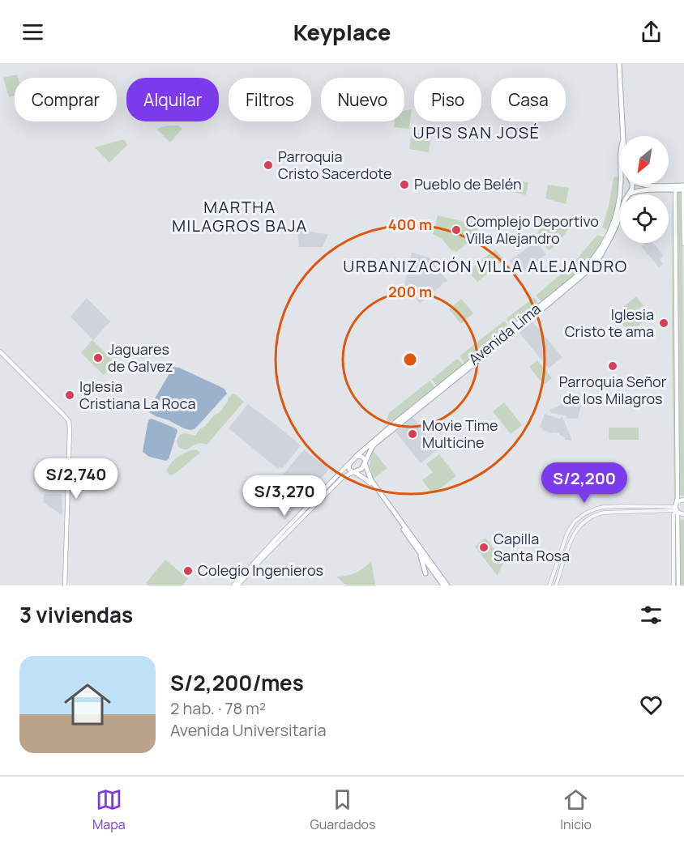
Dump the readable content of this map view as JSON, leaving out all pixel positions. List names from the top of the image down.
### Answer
{
  "streets": {
    "main road": ["Avenida Lima"]
  },
  "districts": ["UPIS SAN JOSÉ", "MARTHA MILAGROS BAJA", "URBANIZACIÓN VILLA ALEJANDRO"],
  "places": [
    "Parroquia Cristo Sacerdote",
    "Pueblo de Belén",
    "Complejo Deportivo Villa Alejandro",
    "Iglesia Cristo te ama",
    "Jaguares de Galvez",
    "Parroquia Señor de los Milagros",
    "Iglesia Cristiana La Roca",
    "Movie Time Multicine",
    "Capilla Santa Rosa",
    "Colegio Ingenieros"
  ],
  "north": "bottom left",
  "page": {
    "header": "Keyplace",
    "chip": [
      "Comprar",
      "Alquilar",
      "Filtros",
      "Nuevo",
      "Piso",
      "Casa"
    ],
    "price": ["S/2,740", "S/2,200", "S/3,270"],
    "heading": "3 viviendas",
    "list": [
      {
        "name": "S/2,200/mes",
        "note": "2 hab. · 78 m² · Avenida Universitaria"
      }
    ],
    "tabs": ["Mapa", "Guardados", "Inicio"]
  },
  "rings": ["400 m", "200 m"]
}
